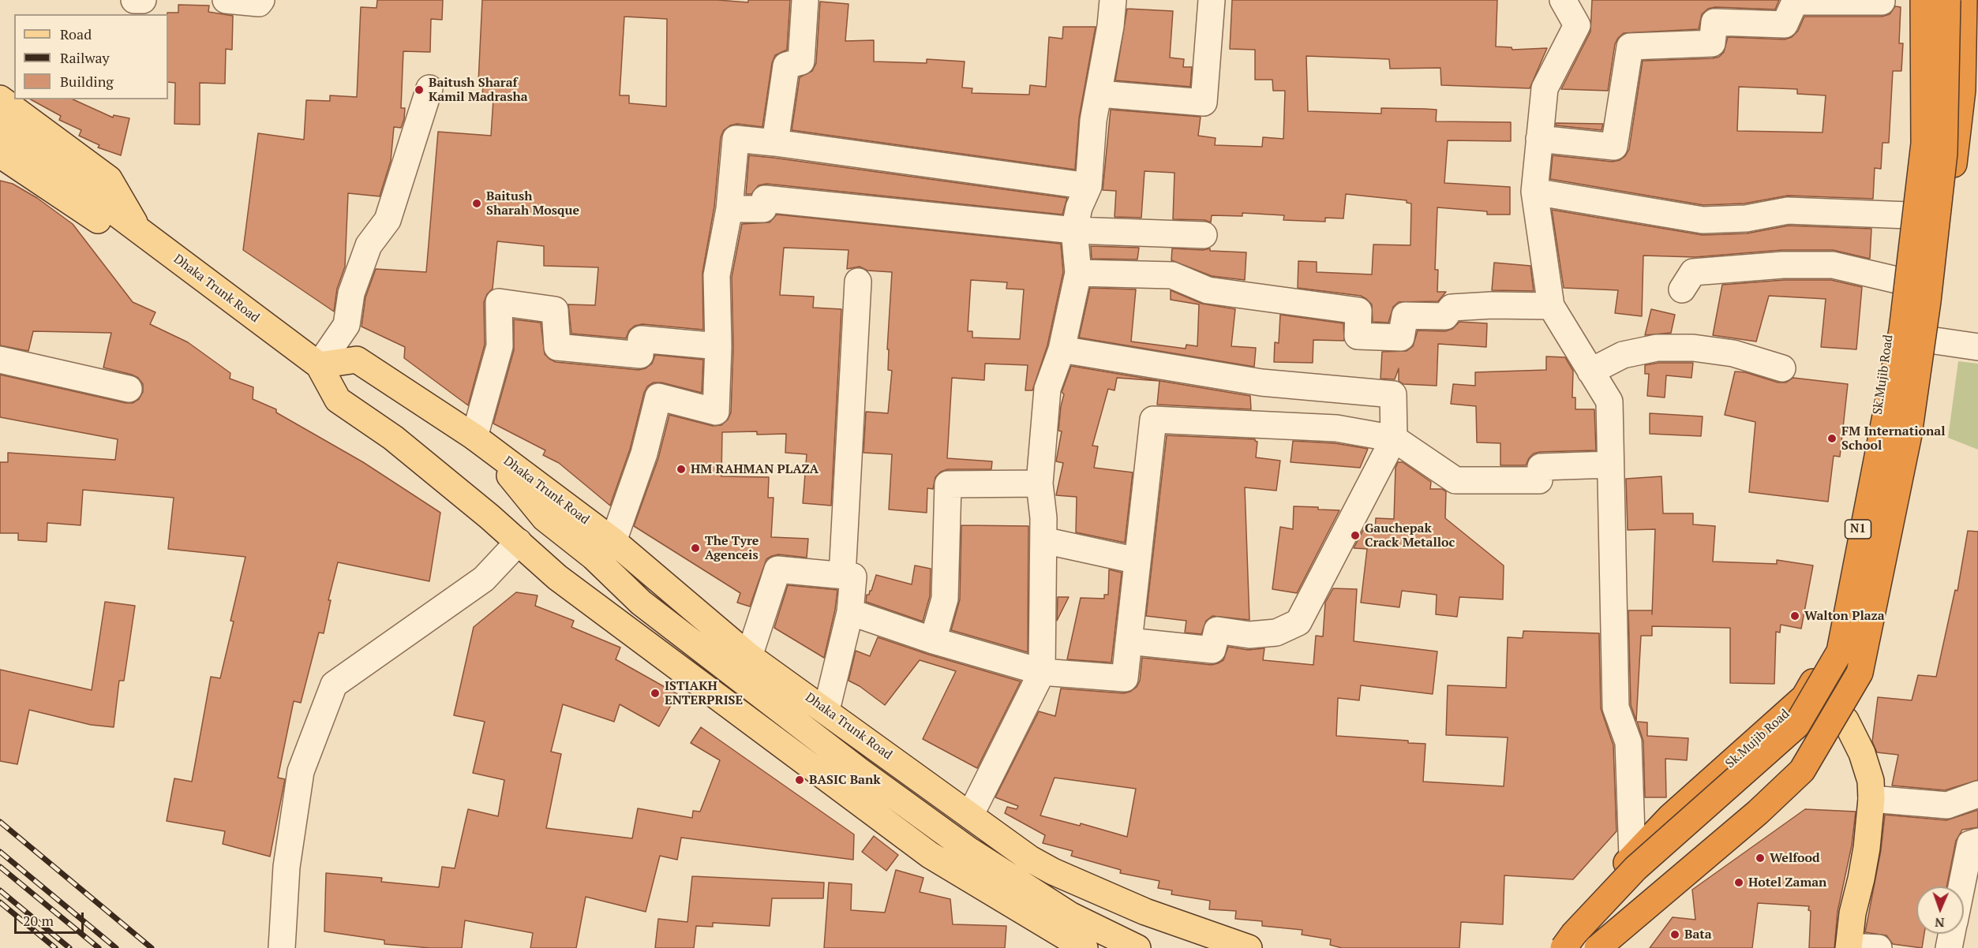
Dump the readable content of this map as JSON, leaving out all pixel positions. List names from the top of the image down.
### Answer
{
  "streets": {
    "highway": ["Sk.Mujib Road", "N1"],
    "main road": ["Dhaka Trunk Road"]
  },
  "places": [
    "Baitush Sharaf Kamil Madrasha",
    "Baitush Sharah Mosque",
    "FM International School",
    "HM RAHMAN PLAZA",
    "Gauchepak Crack Metalloc",
    "The Tyre Agenceis",
    "Walton Plaza",
    "ISTIAKH ENTERPRISE",
    "BASIC Bank",
    "Welfood",
    "Hotel Zaman",
    "Bata"
  ],
  "legend": ["Road", "Railway", "Building"],
  "scale_bar": "20 m",
  "north": "bottom"
}
